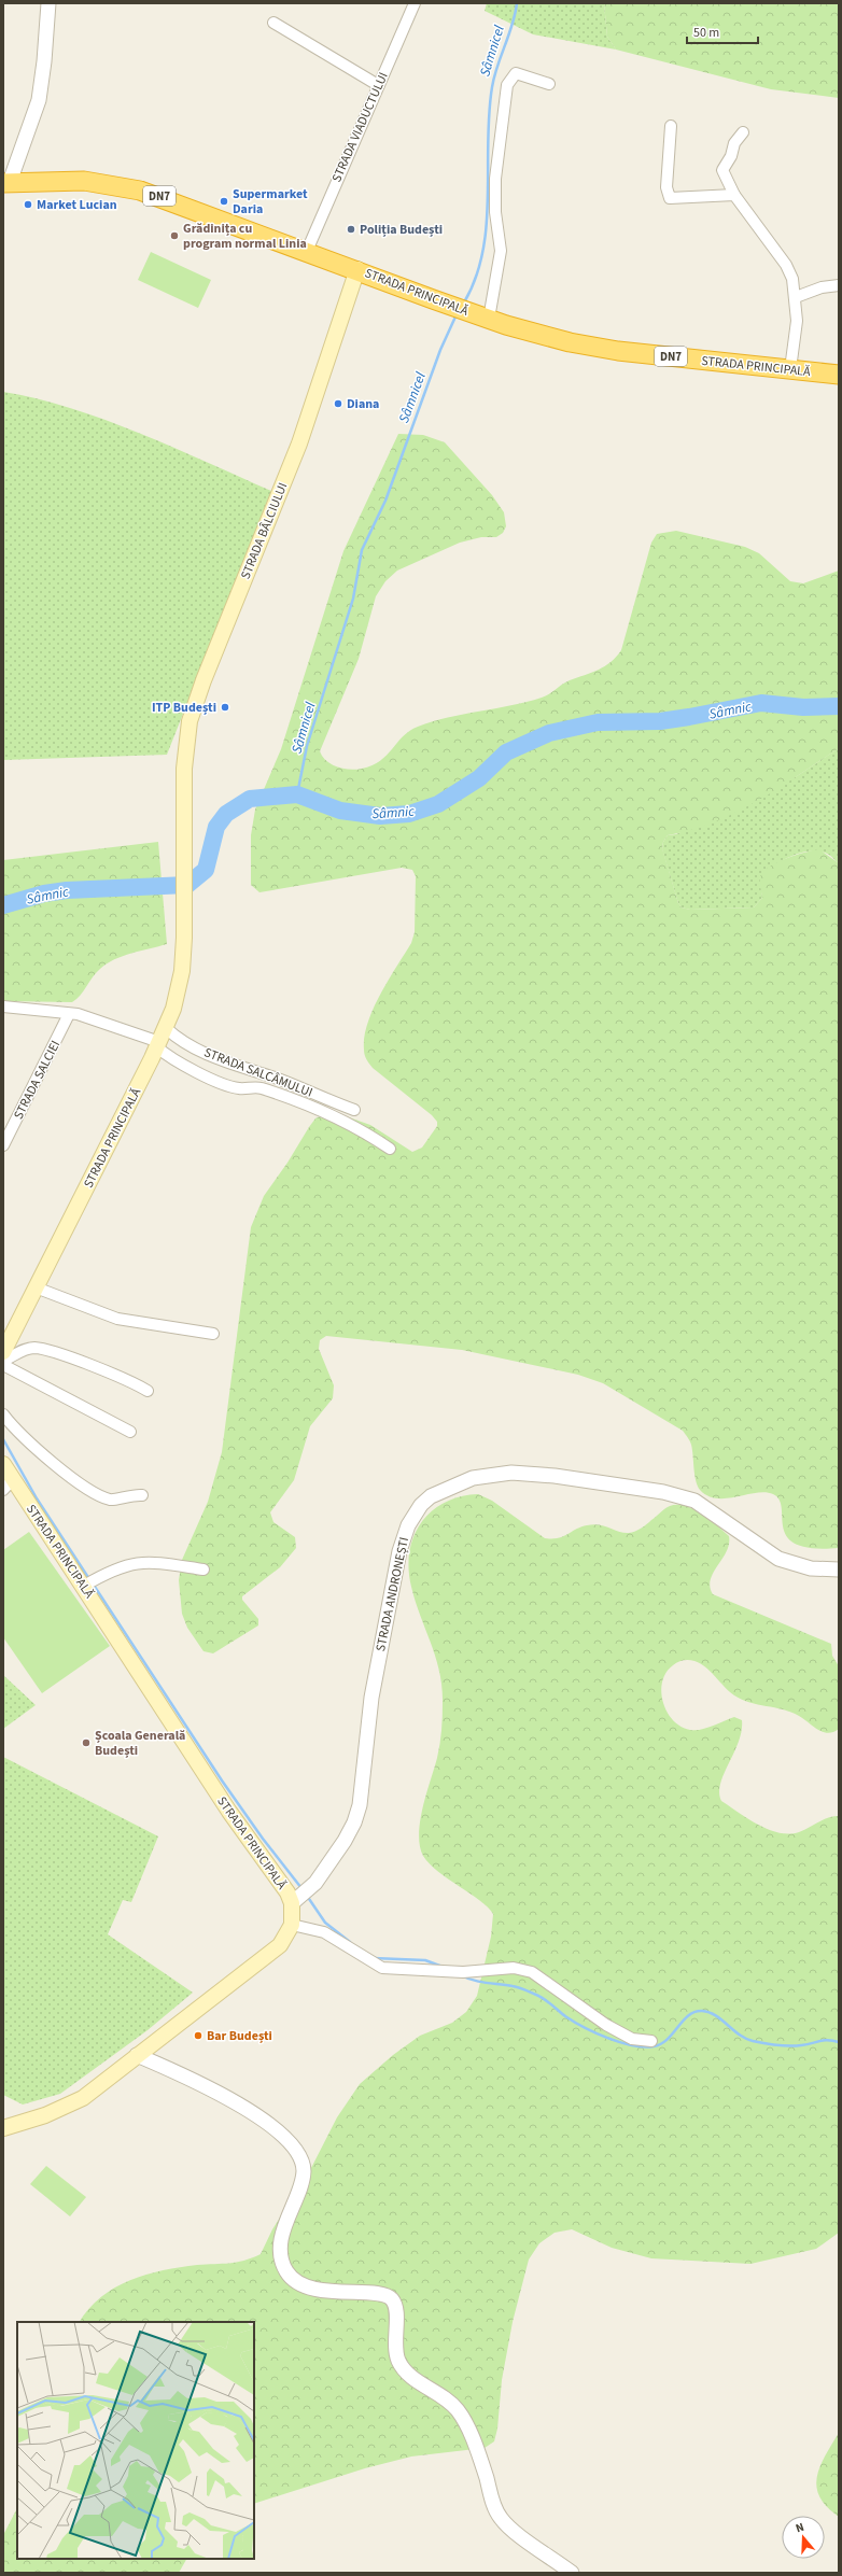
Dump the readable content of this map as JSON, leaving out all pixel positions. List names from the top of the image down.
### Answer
{
  "streets": {
    "highway": ["DN7", "STRADA PRINCIPALĂ"],
    "main road": ["STRADA BÂLCIULUI"],
    "street": [
      "STRADA VIADUCTULUI",
      "STRADA SALCÂMULUI",
      "STRADA SALCIEI",
      "STRADA ANDRONEȘTI"
    ]
  },
  "crossings": [
    ["STRADA VIADUCTULUI", "STRADA PRINCIPALĂ"],
    ["STRADA PRINCIPALĂ", "STRADA BÂLCIULUI"],
    ["STRADA PRINCIPALĂ", "STRADA SALCÂMULUI"],
    ["STRADA PRINCIPALĂ", "STRADA ANDRONEȘTI"]
  ],
  "water": ["Sâmnicel", "Sâmnic"],
  "places": [
    "Supermarket Daria",
    "Market Lucian",
    "Poliția Budești",
    "Grădinița cu program normal Linia",
    "Diana",
    "ITP Budești",
    "Școala Generală Budești",
    "Bar Budești"
  ],
  "scale_bar": "50 m",
  "north": "top"
}
